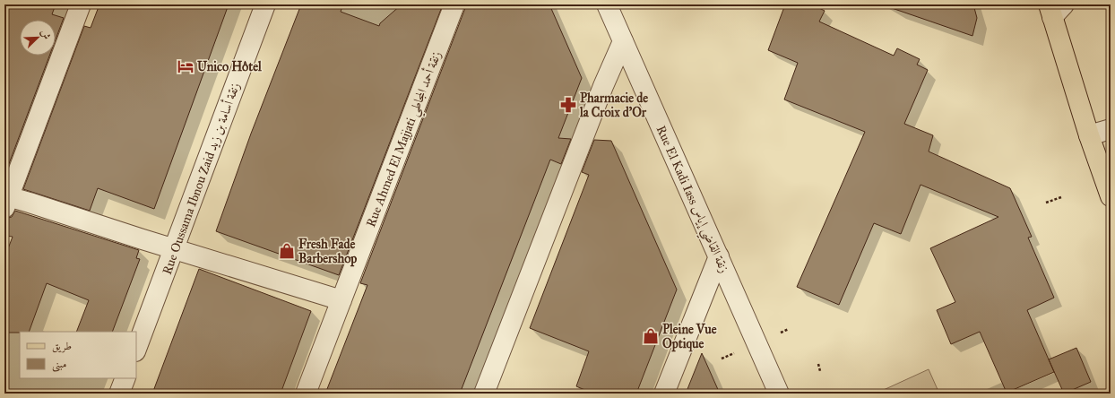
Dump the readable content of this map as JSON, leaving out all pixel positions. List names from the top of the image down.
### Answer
{
  "streets": {
    "street": ["Rue Ahmed El Majjati زنقة أحمد المجاطي", "Rue Oussama Ibnou Zaid زنقة أسامة بن زيد", "Rue El Kadi Iass زنقة القاضي إياس"]
  },
  "places": {
    "hotel": ["Unico Hôtel"],
    "pharmacy": ["Pharmacie de la Croix d'Or"],
    "shop": ["Fresh Fade Barbershop", "Pleine Vue Optique"]
  },
  "legend": ["طريق", "مبنى"],
  "north": "top right"
}
